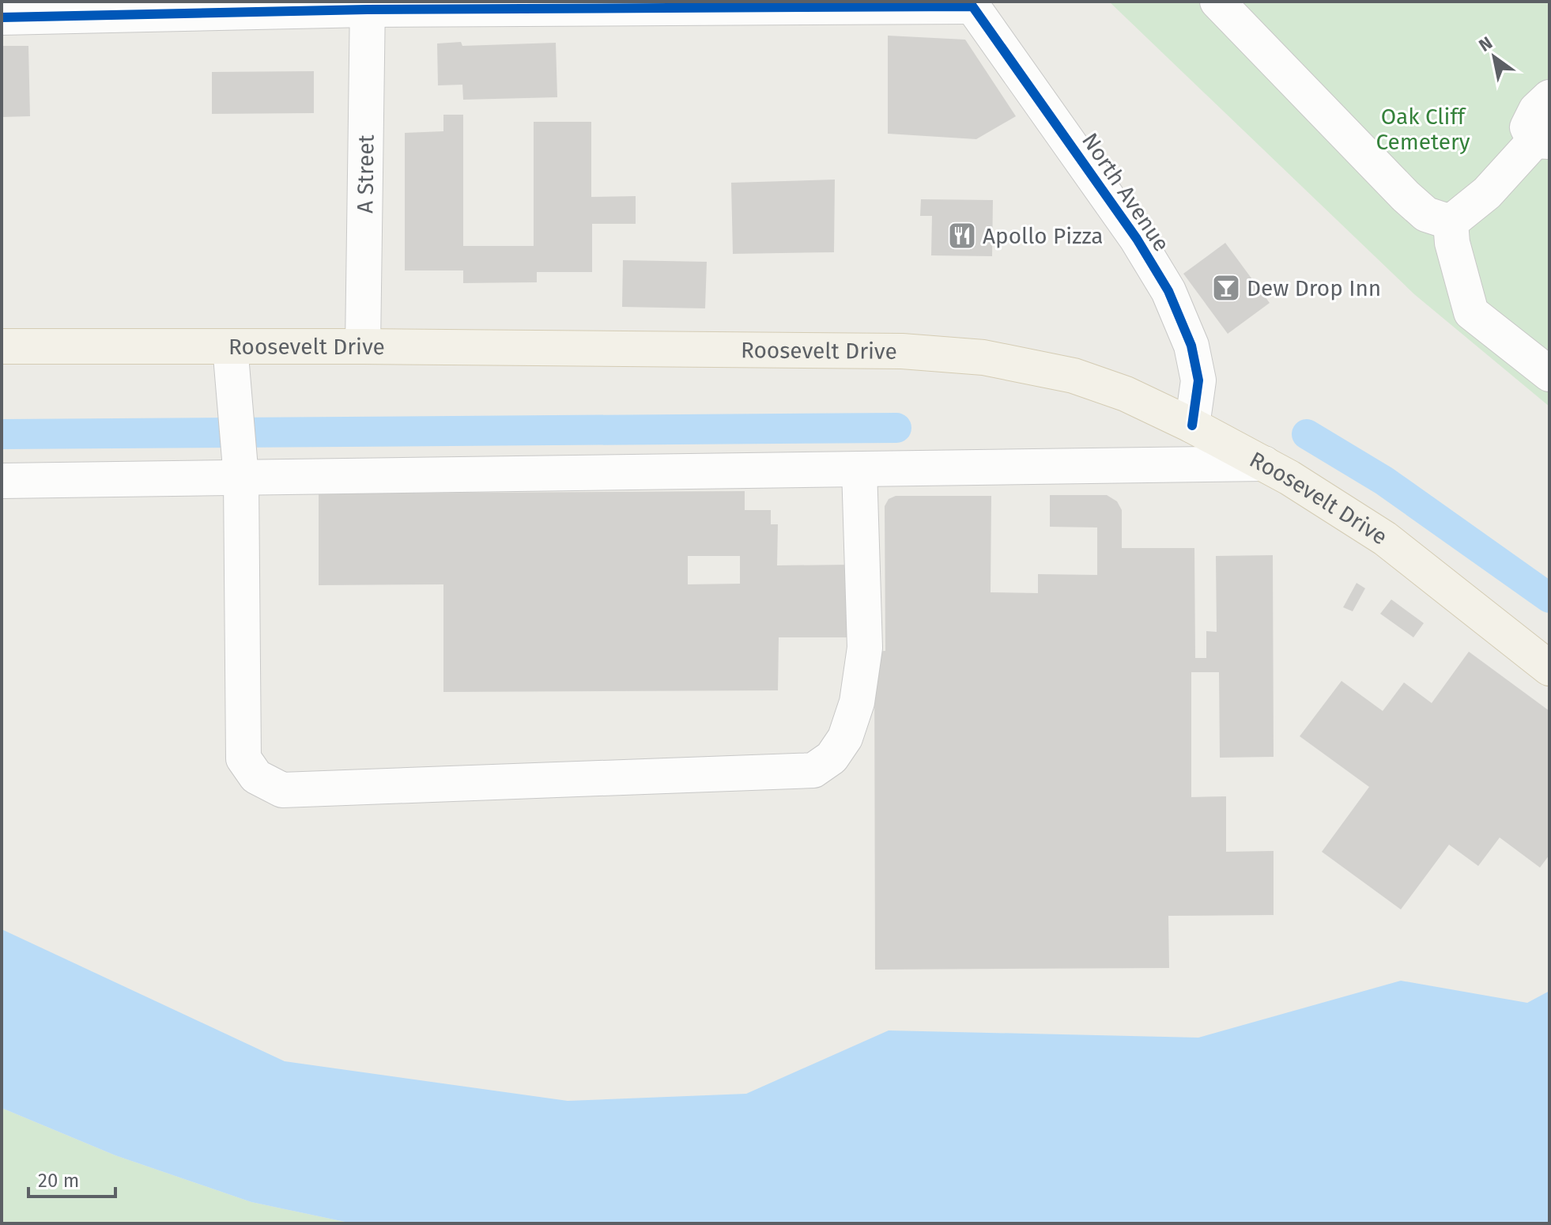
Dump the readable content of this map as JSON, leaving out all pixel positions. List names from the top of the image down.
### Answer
{
  "streets": {
    "main road": ["Roosevelt Drive"],
    "street": ["A Street", "North Avenue"]
  },
  "crossings": [
    ["A Street", "Roosevelt Drive"],
    ["North Avenue", "Roosevelt Drive"]
  ],
  "parks": ["Oak Cliff Cemetery"],
  "places": {
    "restaurant": ["Apollo Pizza"],
    "bar": ["Dew Drop Inn"]
  },
  "scale_bar": "20 m",
  "north": "top left"
}
